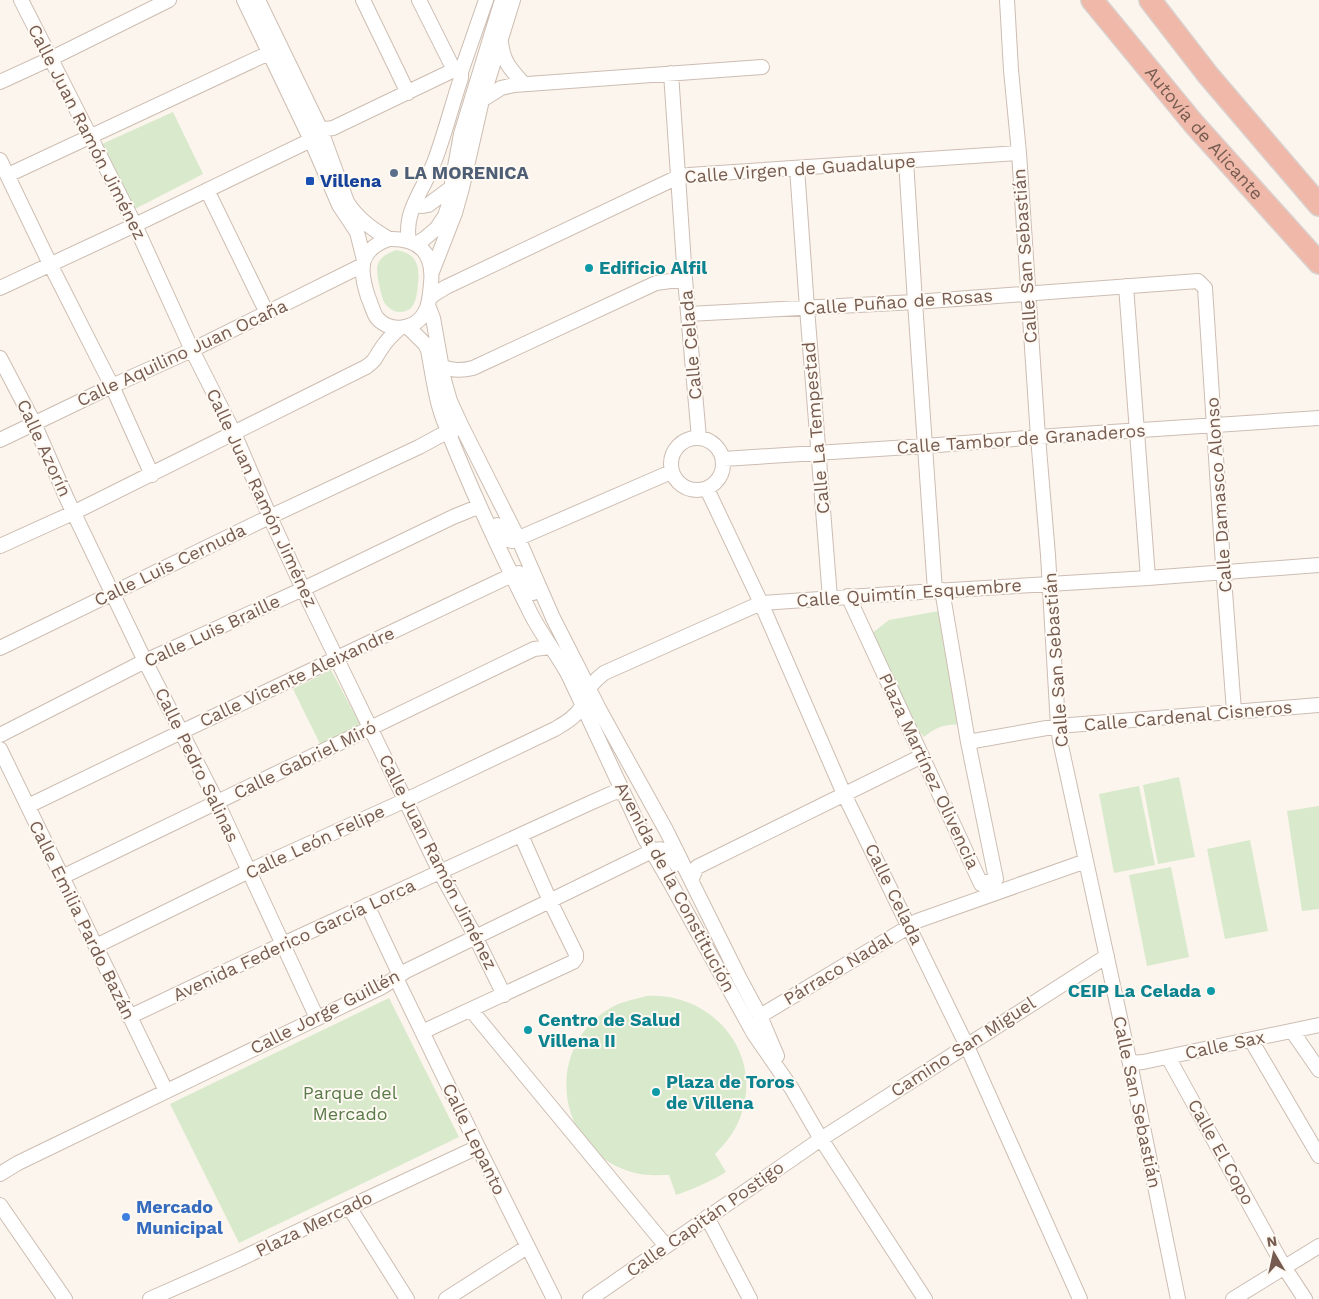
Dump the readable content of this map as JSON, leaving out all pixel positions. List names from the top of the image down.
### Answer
{
  "streets": {
    "highway": ["Autovía de Alicante"],
    "street": [
      "Calle Juan Ramón Jiménez",
      "Calle Virgen de Guadalupe",
      "Calle San Sebastián",
      "Calle Puñao de Rosas",
      "Calle Celada",
      "Calle Aquilino Juan Ocaña",
      "Calle La Tempestad",
      "Calle Tambor de Granaderos",
      "Calle Azorín",
      "Calle Damasco Alonso",
      "Calle Luis Cernuda",
      "Calle Quimtín Esquembre",
      "Calle Luis Braille",
      "Calle Vicente Aleixandre",
      "Calle Cardenal Cisneros",
      "Calle Gabriel Miró",
      "Calle Pedro Salinas",
      "Plaza Martínez Olivencia",
      "Calle León Felipe",
      "Avenida de la Constitución",
      "Calle Emilia Pardo Bazán",
      "Avenida Federico García Lorca",
      "Párraco Nadal",
      "Calle Jorge Guillén",
      "Calle Sax",
      "Camino San Miguel",
      "Calle Lepanto",
      "Calle El Copo",
      "Calle Capitán Postigo",
      "Plaza Mercado"
    ]
  },
  "crossings": [
    ["Calle Juan Ramón Jiménez", "Calle Aquilino Juan Ocaña"],
    ["Calle Juan Ramón Jiménez", "Calle Luis Cernuda"],
    ["Calle Juan Ramón Jiménez", "Calle Luis Braille"],
    ["Calle Juan Ramón Jiménez", "Calle Vicente Aleixandre"],
    ["Calle Juan Ramón Jiménez", "Calle Gabriel Miró"],
    ["Calle Juan Ramón Jiménez", "Calle León Felipe"],
    ["Calle Juan Ramón Jiménez", "Avenida Federico García Lorca"],
    ["Calle Juan Ramón Jiménez", "Calle Jorge Guillén"],
    ["Calle Virgen de Guadalupe", "Calle San Sebastián"],
    ["Calle Virgen de Guadalupe", "Calle Celada"],
    ["Calle Virgen de Guadalupe", "Calle Aquilino Juan Ocaña"],
    ["Calle Virgen de Guadalupe", "Calle La Tempestad"],
    ["Calle Virgen de Guadalupe", "Plaza Martínez Olivencia"],
    ["Calle San Sebastián", "Calle Puñao de Rosas"],
    ["Calle San Sebastián", "Calle Tambor de Granaderos"],
    ["Calle San Sebastián", "Calle Quimtín Esquembre"],
    ["Calle San Sebastián", "Calle Cardenal Cisneros"],
    ["Calle San Sebastián", "Párraco Nadal"],
    ["Calle San Sebastián", "Calle Sax"],
    ["Calle San Sebastián", "Camino San Miguel"],
    ["Calle Puñao de Rosas", "Calle Celada"],
    ["Calle Puñao de Rosas", "Calle La Tempestad"],
    ["Calle Puñao de Rosas", "Calle Damasco Alonso"],
    ["Calle Puñao de Rosas", "Plaza Martínez Olivencia"],
    ["Calle Celada", "Calle Tambor de Granaderos"],
    ["Calle Celada", "Calle Quimtín Esquembre"],
    ["Calle Celada", "Párraco Nadal"],
    ["Calle Celada", "Camino San Miguel"],
    ["Calle Aquilino Juan Ocaña", "Calle Azorín"],
    ["Calle La Tempestad", "Calle Tambor de Granaderos"],
    ["Calle La Tempestad", "Calle Quimtín Esquembre"],
    ["Calle Tambor de Granaderos", "Calle Damasco Alonso"],
    ["Calle Tambor de Granaderos", "Plaza Martínez Olivencia"],
    ["Calle Azorín", "Calle Pedro Salinas"],
    ["Calle Damasco Alonso", "Calle Quimtín Esquembre"],
    ["Calle Damasco Alonso", "Calle Cardenal Cisneros"],
    ["Calle Luis Cernuda", "Calle Pedro Salinas"],
    ["Calle Luis Cernuda", "Avenida de la Constitución"],
    ["Calle Quimtín Esquembre", "Plaza Martínez Olivencia"],
    ["Calle Luis Braille", "Calle Pedro Salinas"],
    ["Calle Luis Braille", "Avenida de la Constitución"],
    ["Calle Vicente Aleixandre", "Calle Pedro Salinas"],
    ["Calle Vicente Aleixandre", "Avenida de la Constitución"],
    ["Calle Vicente Aleixandre", "Calle Emilia Pardo Bazán"],
    ["Calle Cardenal Cisneros", "Plaza Martínez Olivencia"],
    ["Calle Gabriel Miró", "Calle Pedro Salinas"],
    ["Calle Gabriel Miró", "Avenida de la Constitución"],
    ["Calle Gabriel Miró", "Calle Emilia Pardo Bazán"],
    ["Calle Pedro Salinas", "Calle León Felipe"],
    ["Calle Pedro Salinas", "Avenida Federico García Lorca"],
    ["Calle Pedro Salinas", "Calle Jorge Guillén"],
    ["Calle León Felipe", "Avenida de la Constitución"],
    ["Calle León Felipe", "Calle Emilia Pardo Bazán"],
    ["Avenida de la Constitución", "Avenida Federico García Lorca"],
    ["Avenida de la Constitución", "Calle Jorge Guillén"],
    ["Avenida de la Constitución", "Camino San Miguel"],
    ["Avenida de la Constitución", "Calle Capitán Postigo"],
    ["Calle Emilia Pardo Bazán", "Avenida Federico García Lorca"],
    ["Calle Emilia Pardo Bazán", "Calle Jorge Guillén"],
    ["Avenida Federico García Lorca", "Calle Lepanto"],
    ["Calle Jorge Guillén", "Calle Lepanto"],
    ["Calle Sax", "Calle El Copo"],
    ["Camino San Miguel", "Calle Capitán Postigo"],
    ["Calle Lepanto", "Plaza Mercado"]
  ],
  "parks": ["Parque del Mercado"],
  "places": {
    "other": [
      "LA MORENICA",
      "Edificio Alfil",
      "CEIP La Celada",
      "Centro de Salud Villena II",
      "Plaza de Toros de Villena",
      "Mercado Municipal"
    ],
    "transit": ["Villena"]
  },
  "north": "top"
}
